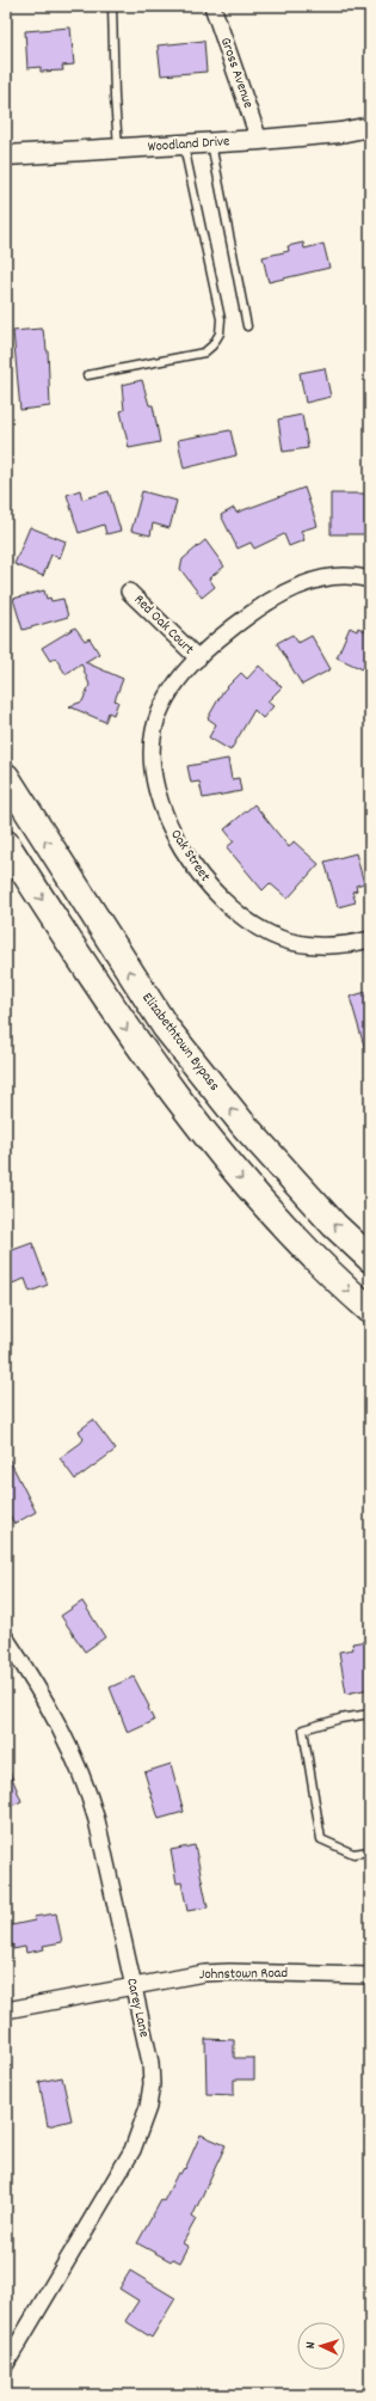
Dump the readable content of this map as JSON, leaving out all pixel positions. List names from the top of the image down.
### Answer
{
  "streets": {
    "highway": ["Elizabethtown Bypass"],
    "street": [
      "Gross Avenue",
      "Woodland Drive",
      "Red Oak Court",
      "Oak Street",
      "Johnstown Road",
      "Carey Lane"
    ]
  },
  "crossings": [
    ["Gross Avenue", "Woodland Drive"],
    ["Red Oak Court", "Oak Street"],
    ["Johnstown Road", "Carey Lane"]
  ],
  "north": "left"
}
